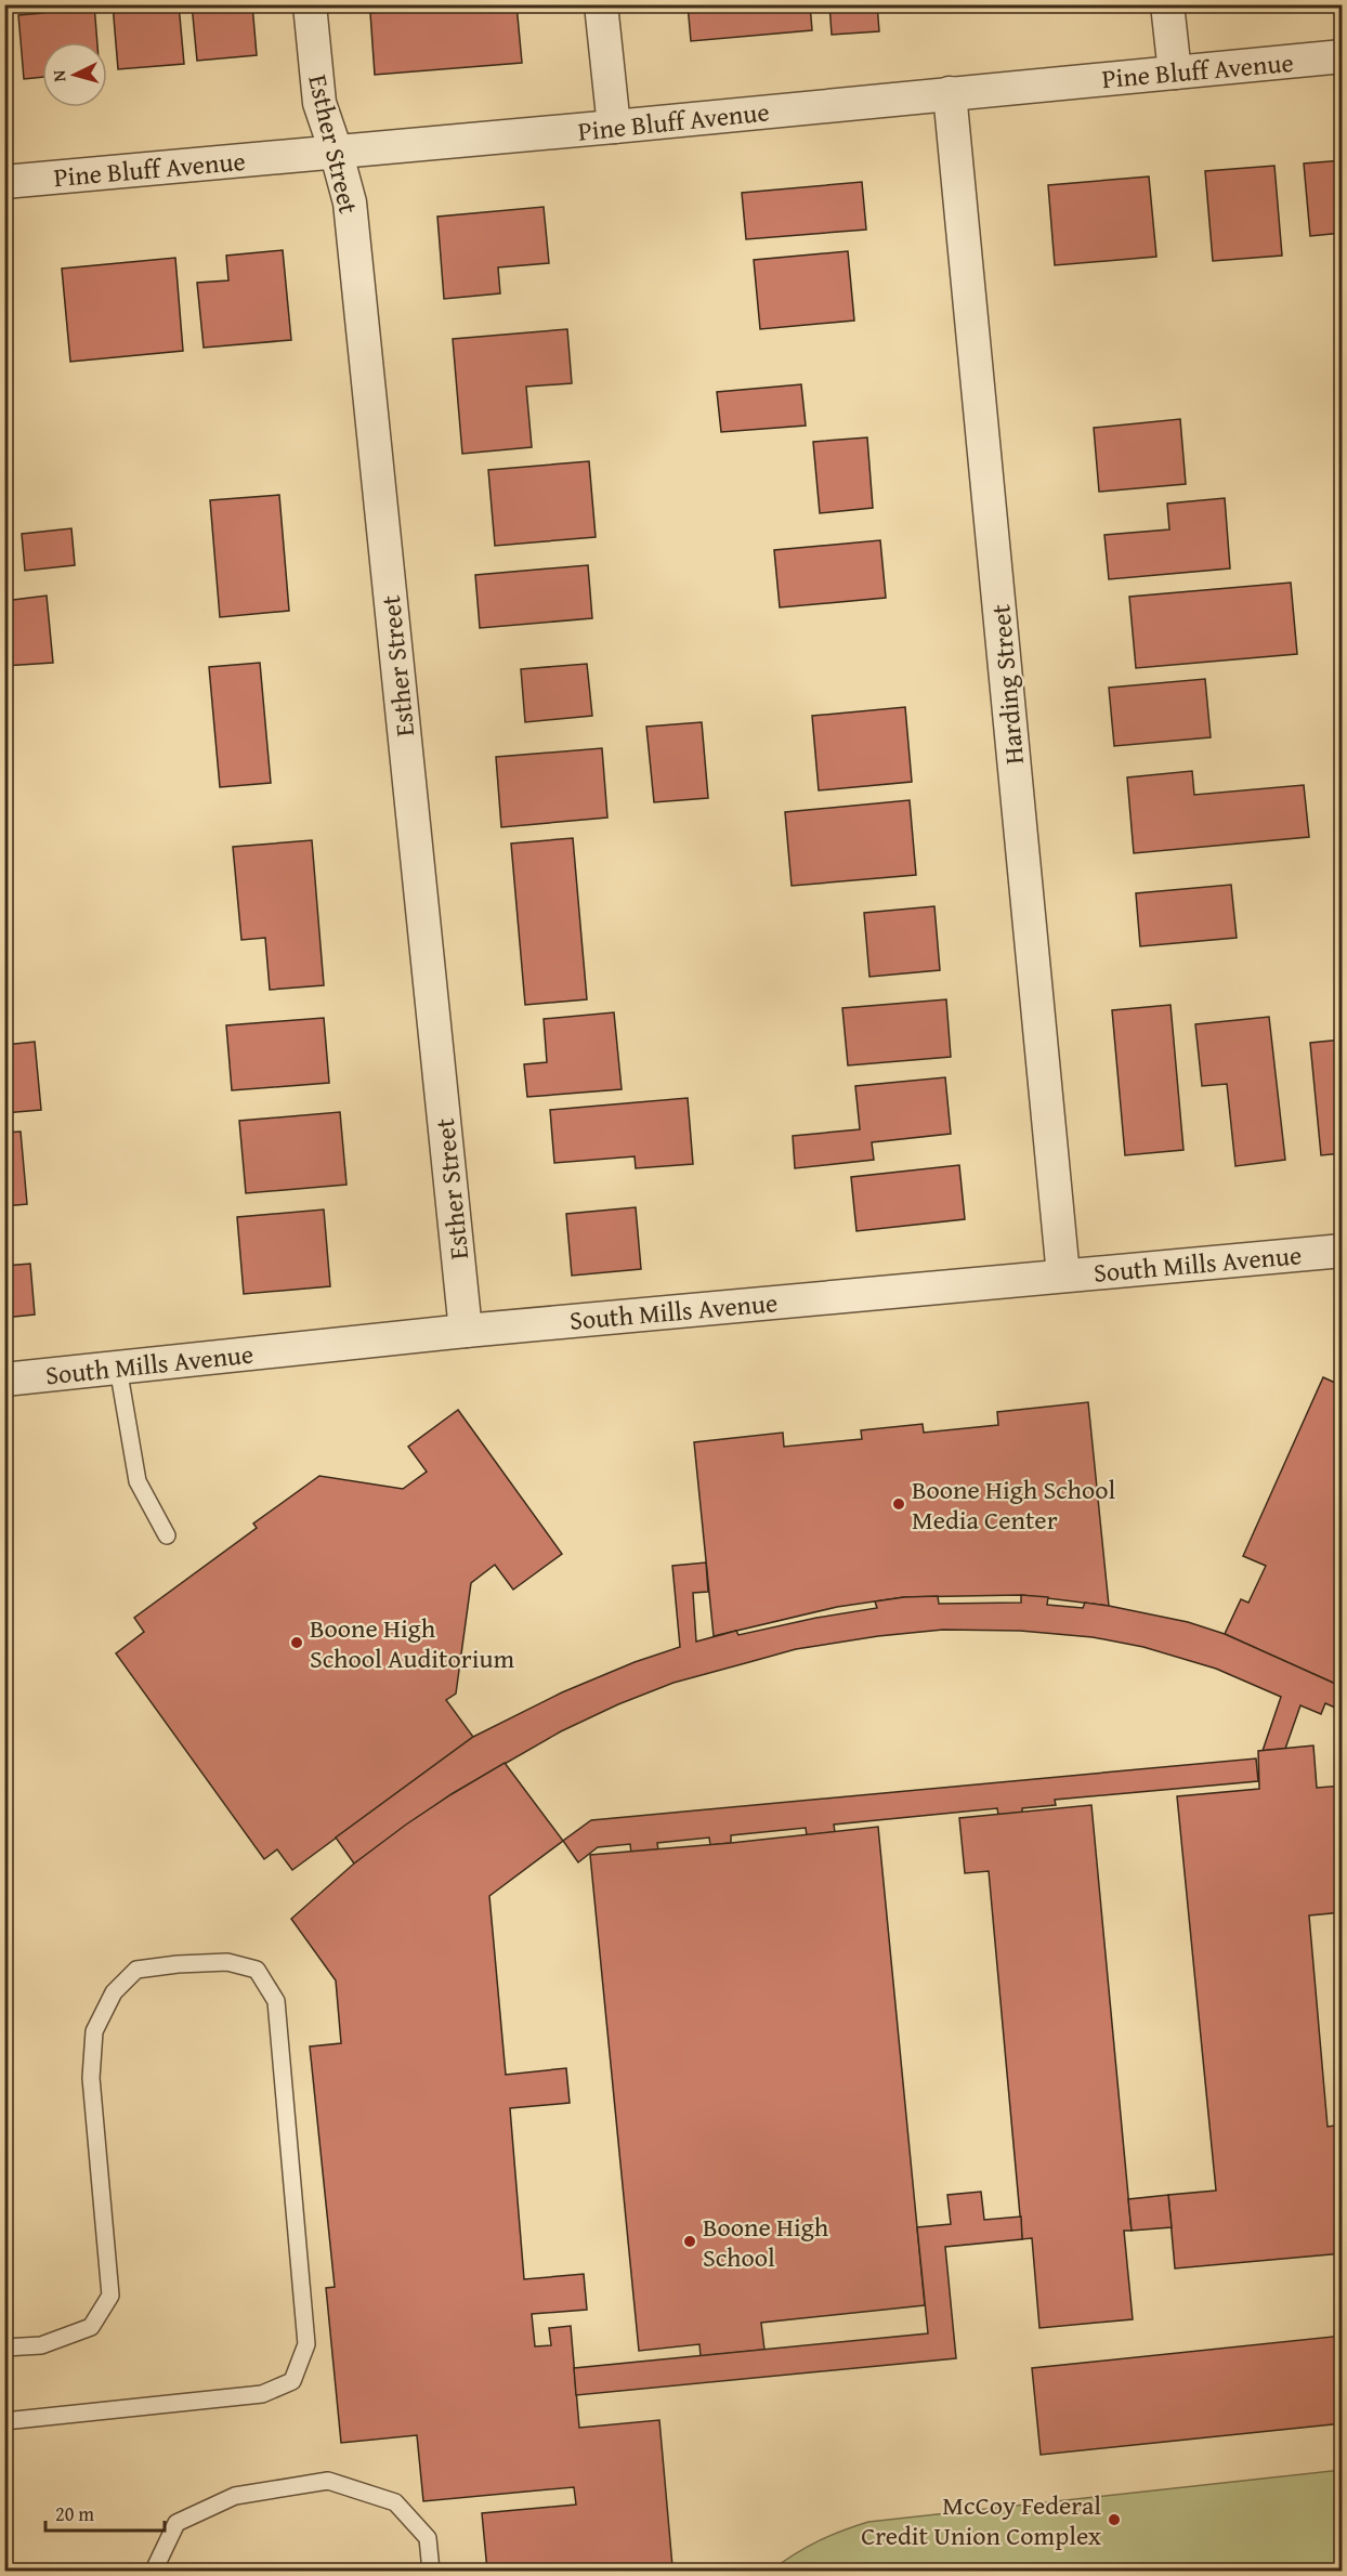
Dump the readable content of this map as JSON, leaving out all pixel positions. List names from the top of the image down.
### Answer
{
  "streets": {
    "street": [
      "Pine Bluff Avenue",
      "Esther Street",
      "Harding Street",
      "South Mills Avenue"
    ]
  },
  "crossings": [
    ["Pine Bluff Avenue", "Esther Street"],
    ["Pine Bluff Avenue", "Harding Street"],
    ["Esther Street", "South Mills Avenue"],
    ["Harding Street", "South Mills Avenue"]
  ],
  "places": [
    "Boone High School Media Center",
    "Boone High School Auditorium",
    "Boone High School",
    "McCoy Federal Credit Union Complex"
  ],
  "scale_bar": "20 m",
  "north": "left"
}
